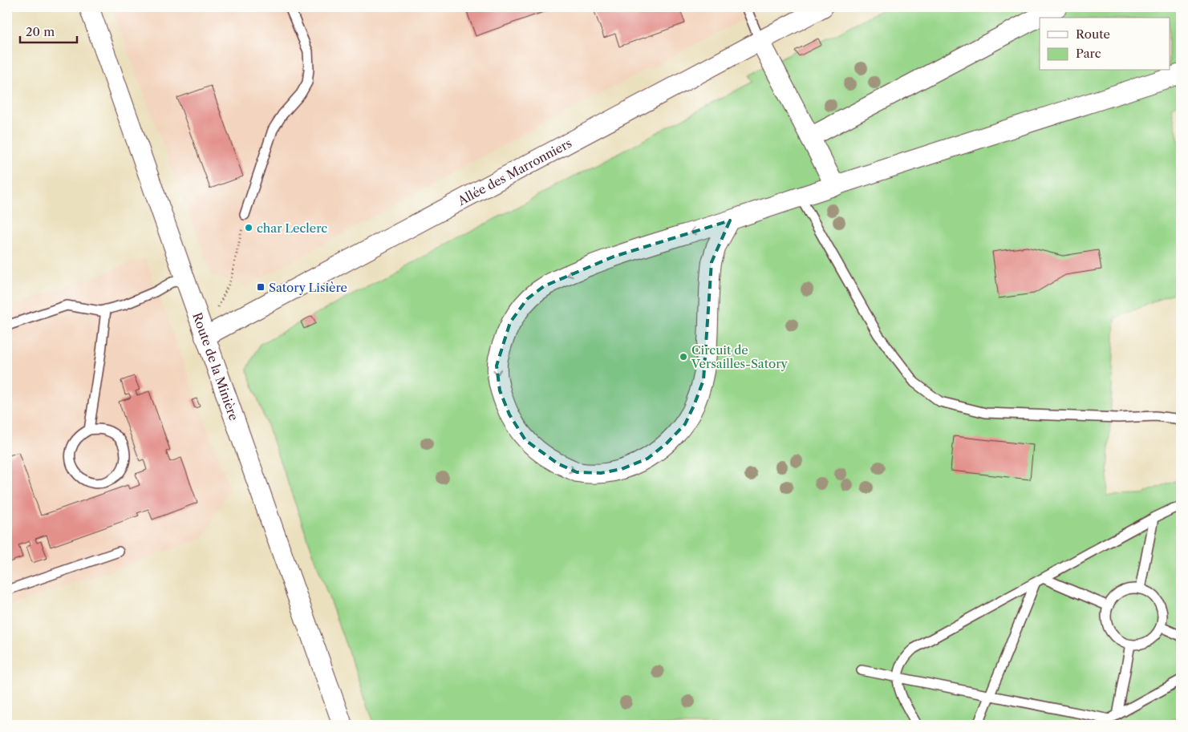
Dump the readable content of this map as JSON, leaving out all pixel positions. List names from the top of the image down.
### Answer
{
  "streets": {
    "street": ["Allée des Marronniers", "Route de la Minière"]
  },
  "crossings": [
    ["Allée des Marronniers", "Route de la Minière"]
  ],
  "places": {
    "other": ["char Leclerc", "Circuit de Versailles-Satory"],
    "transit": ["Satory Lisière"]
  },
  "legend": ["Route", "Parc"],
  "scale_bar": "20 m"
}
